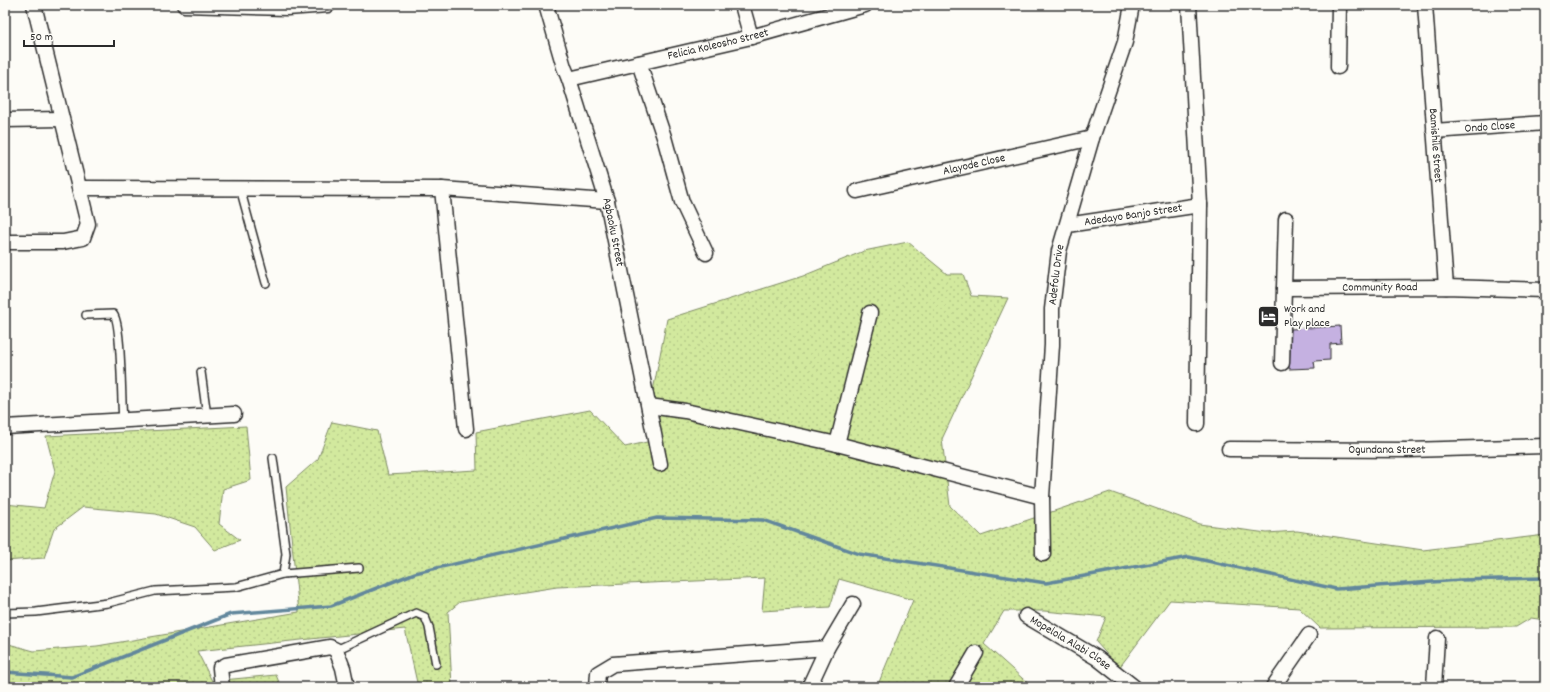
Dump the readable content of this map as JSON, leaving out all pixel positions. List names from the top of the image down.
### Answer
{
  "streets": {
    "street": [
      "Felicia Koleosho Street",
      "Ondo Close",
      "Bamishile Street",
      "Alayode Close",
      "Adedayo Banjo Street",
      "Agbaoku Street",
      "Adefolu Drive",
      "Community Road",
      "Ogundana Street",
      "Mopelola Alabi Close"
    ]
  },
  "crossings": [
    ["Felicia Koleosho Street", "Agbaoku Street"],
    ["Ondo Close", "Bamishile Street"],
    ["Bamishile Street", "Community Road"],
    ["Alayode Close", "Adefolu Drive"],
    ["Adedayo Banjo Street", "Adefolu Drive"]
  ],
  "places": {
    "hotel": ["Work and Play place"]
  },
  "scale_bar": "50 m"
}
